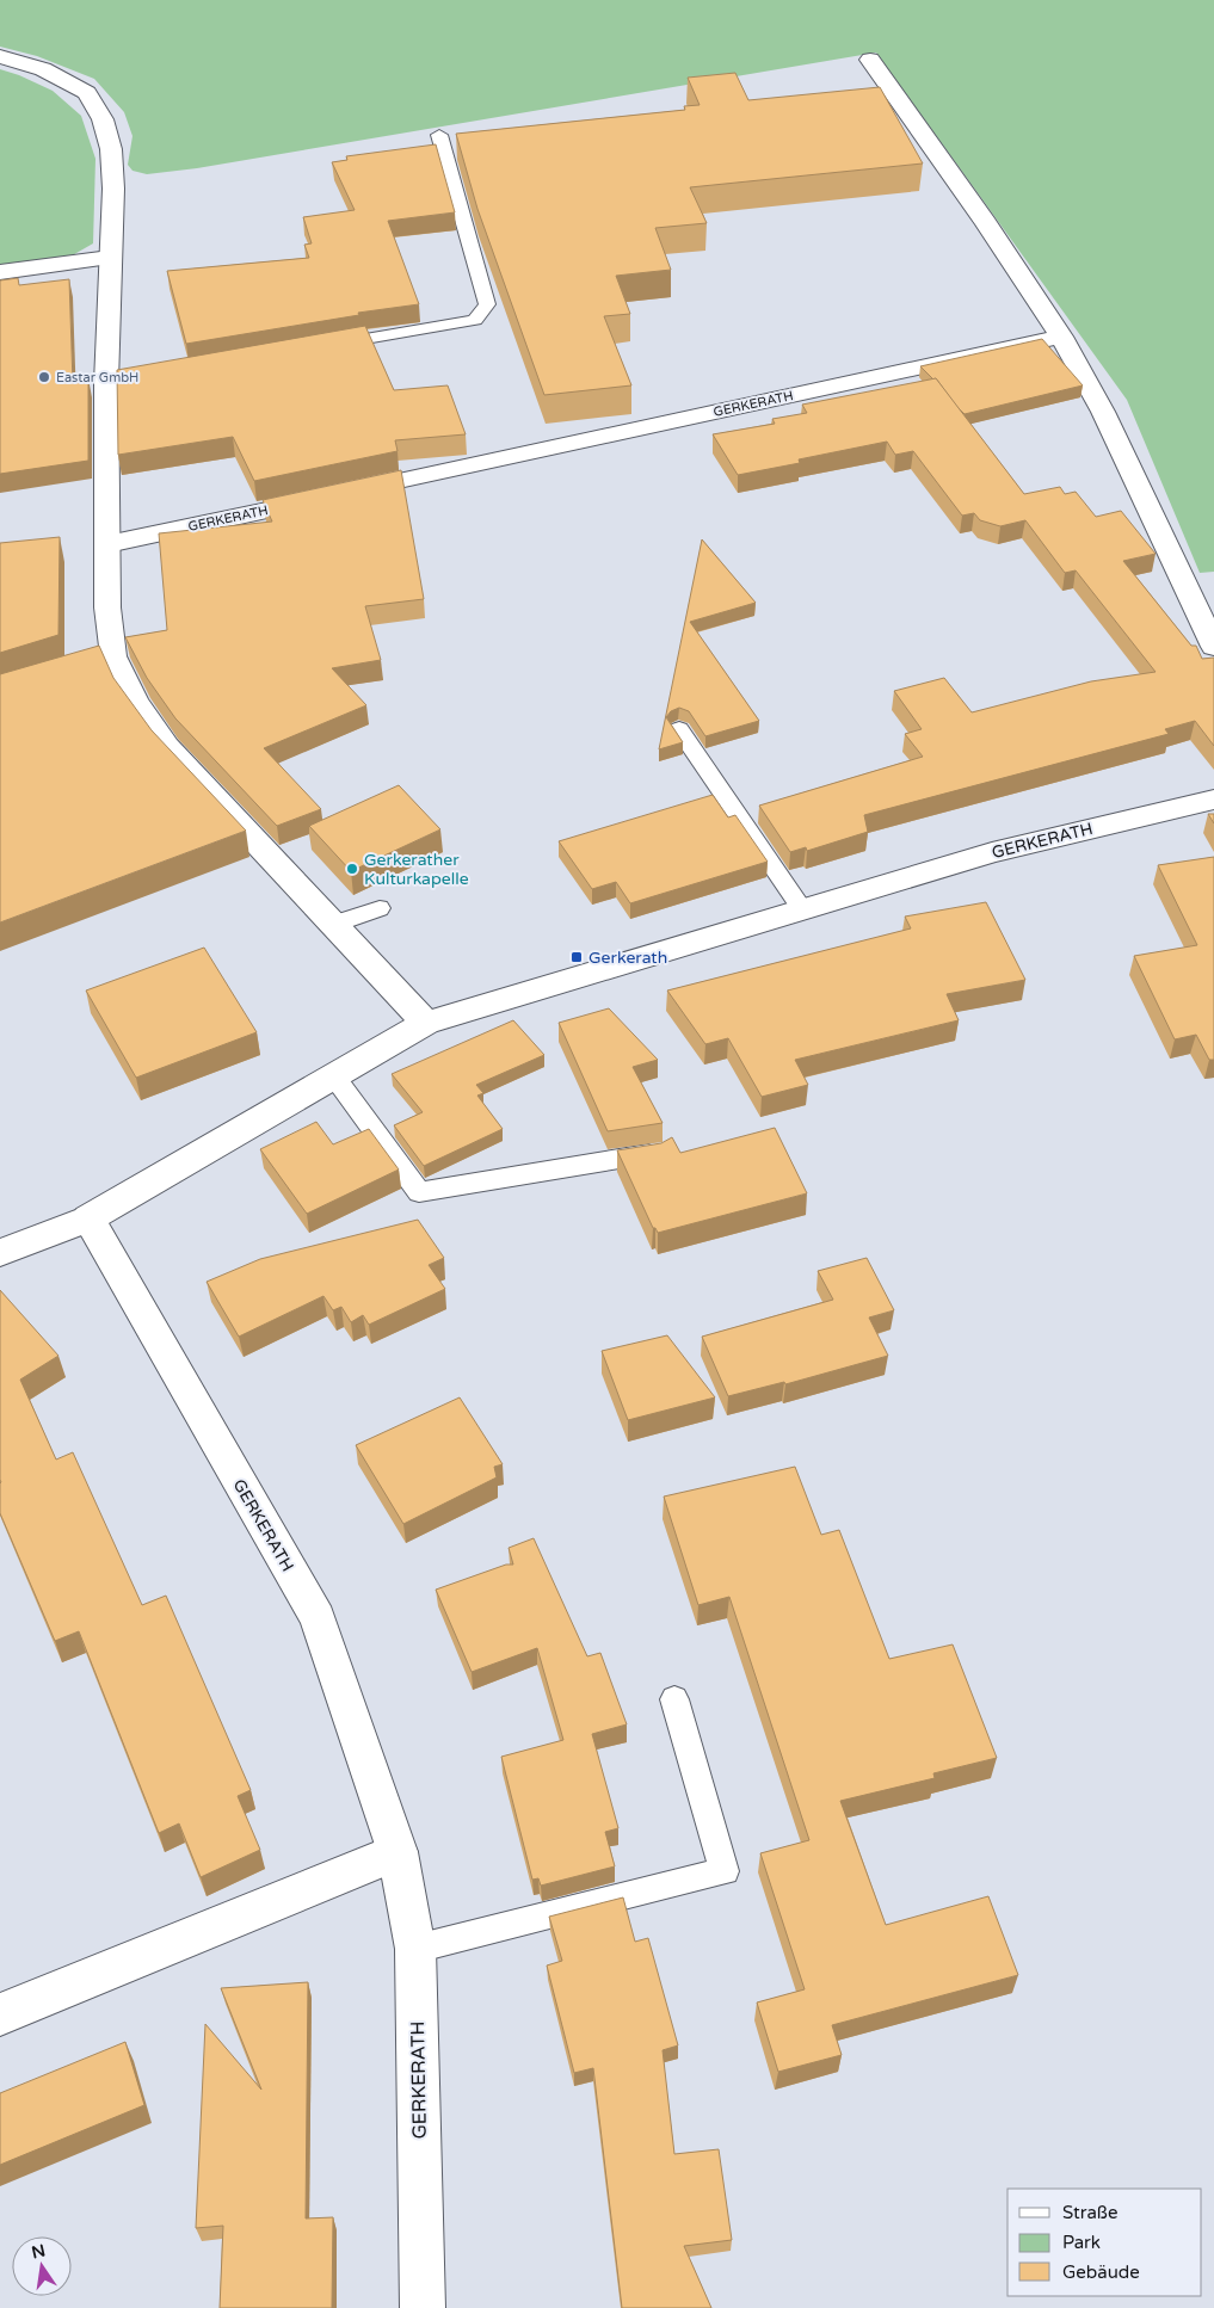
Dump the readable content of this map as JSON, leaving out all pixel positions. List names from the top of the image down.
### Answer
{
  "streets": {
    "street": ["GERKERATH"]
  },
  "places": {
    "other": ["Eastar GmbH", "Gerkerather Kulturkapelle"],
    "transit": ["Gerkerath"]
  },
  "legend": ["Straße", "Park", "Gebäude"],
  "north": "top"
}
